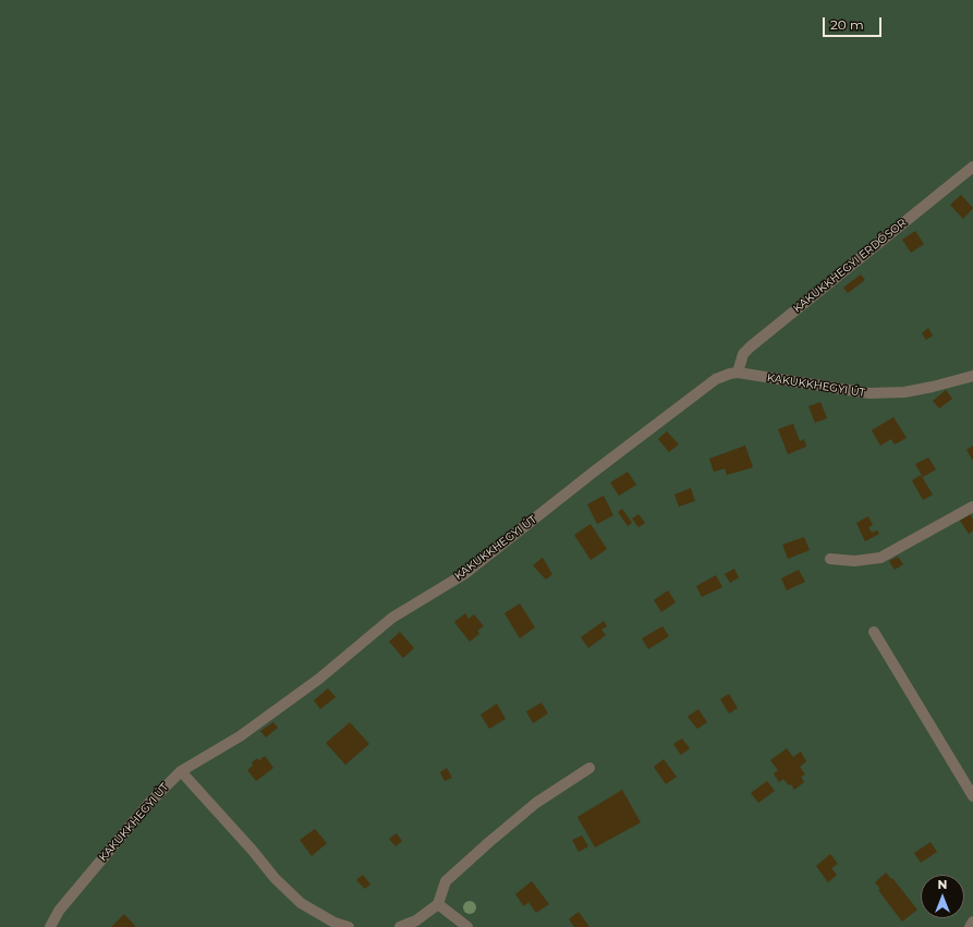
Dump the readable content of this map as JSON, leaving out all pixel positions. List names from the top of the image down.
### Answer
{
  "streets": {
    "street": ["KAKUKKHEGYI ERDŐSOR", "KAKUKKHEGYI ÚT"]
  },
  "crossings": [
    ["KAKUKKHEGYI ERDŐSOR", "KAKUKKHEGYI ÚT"]
  ],
  "scale_bar": "20 m",
  "north": "top"
}
